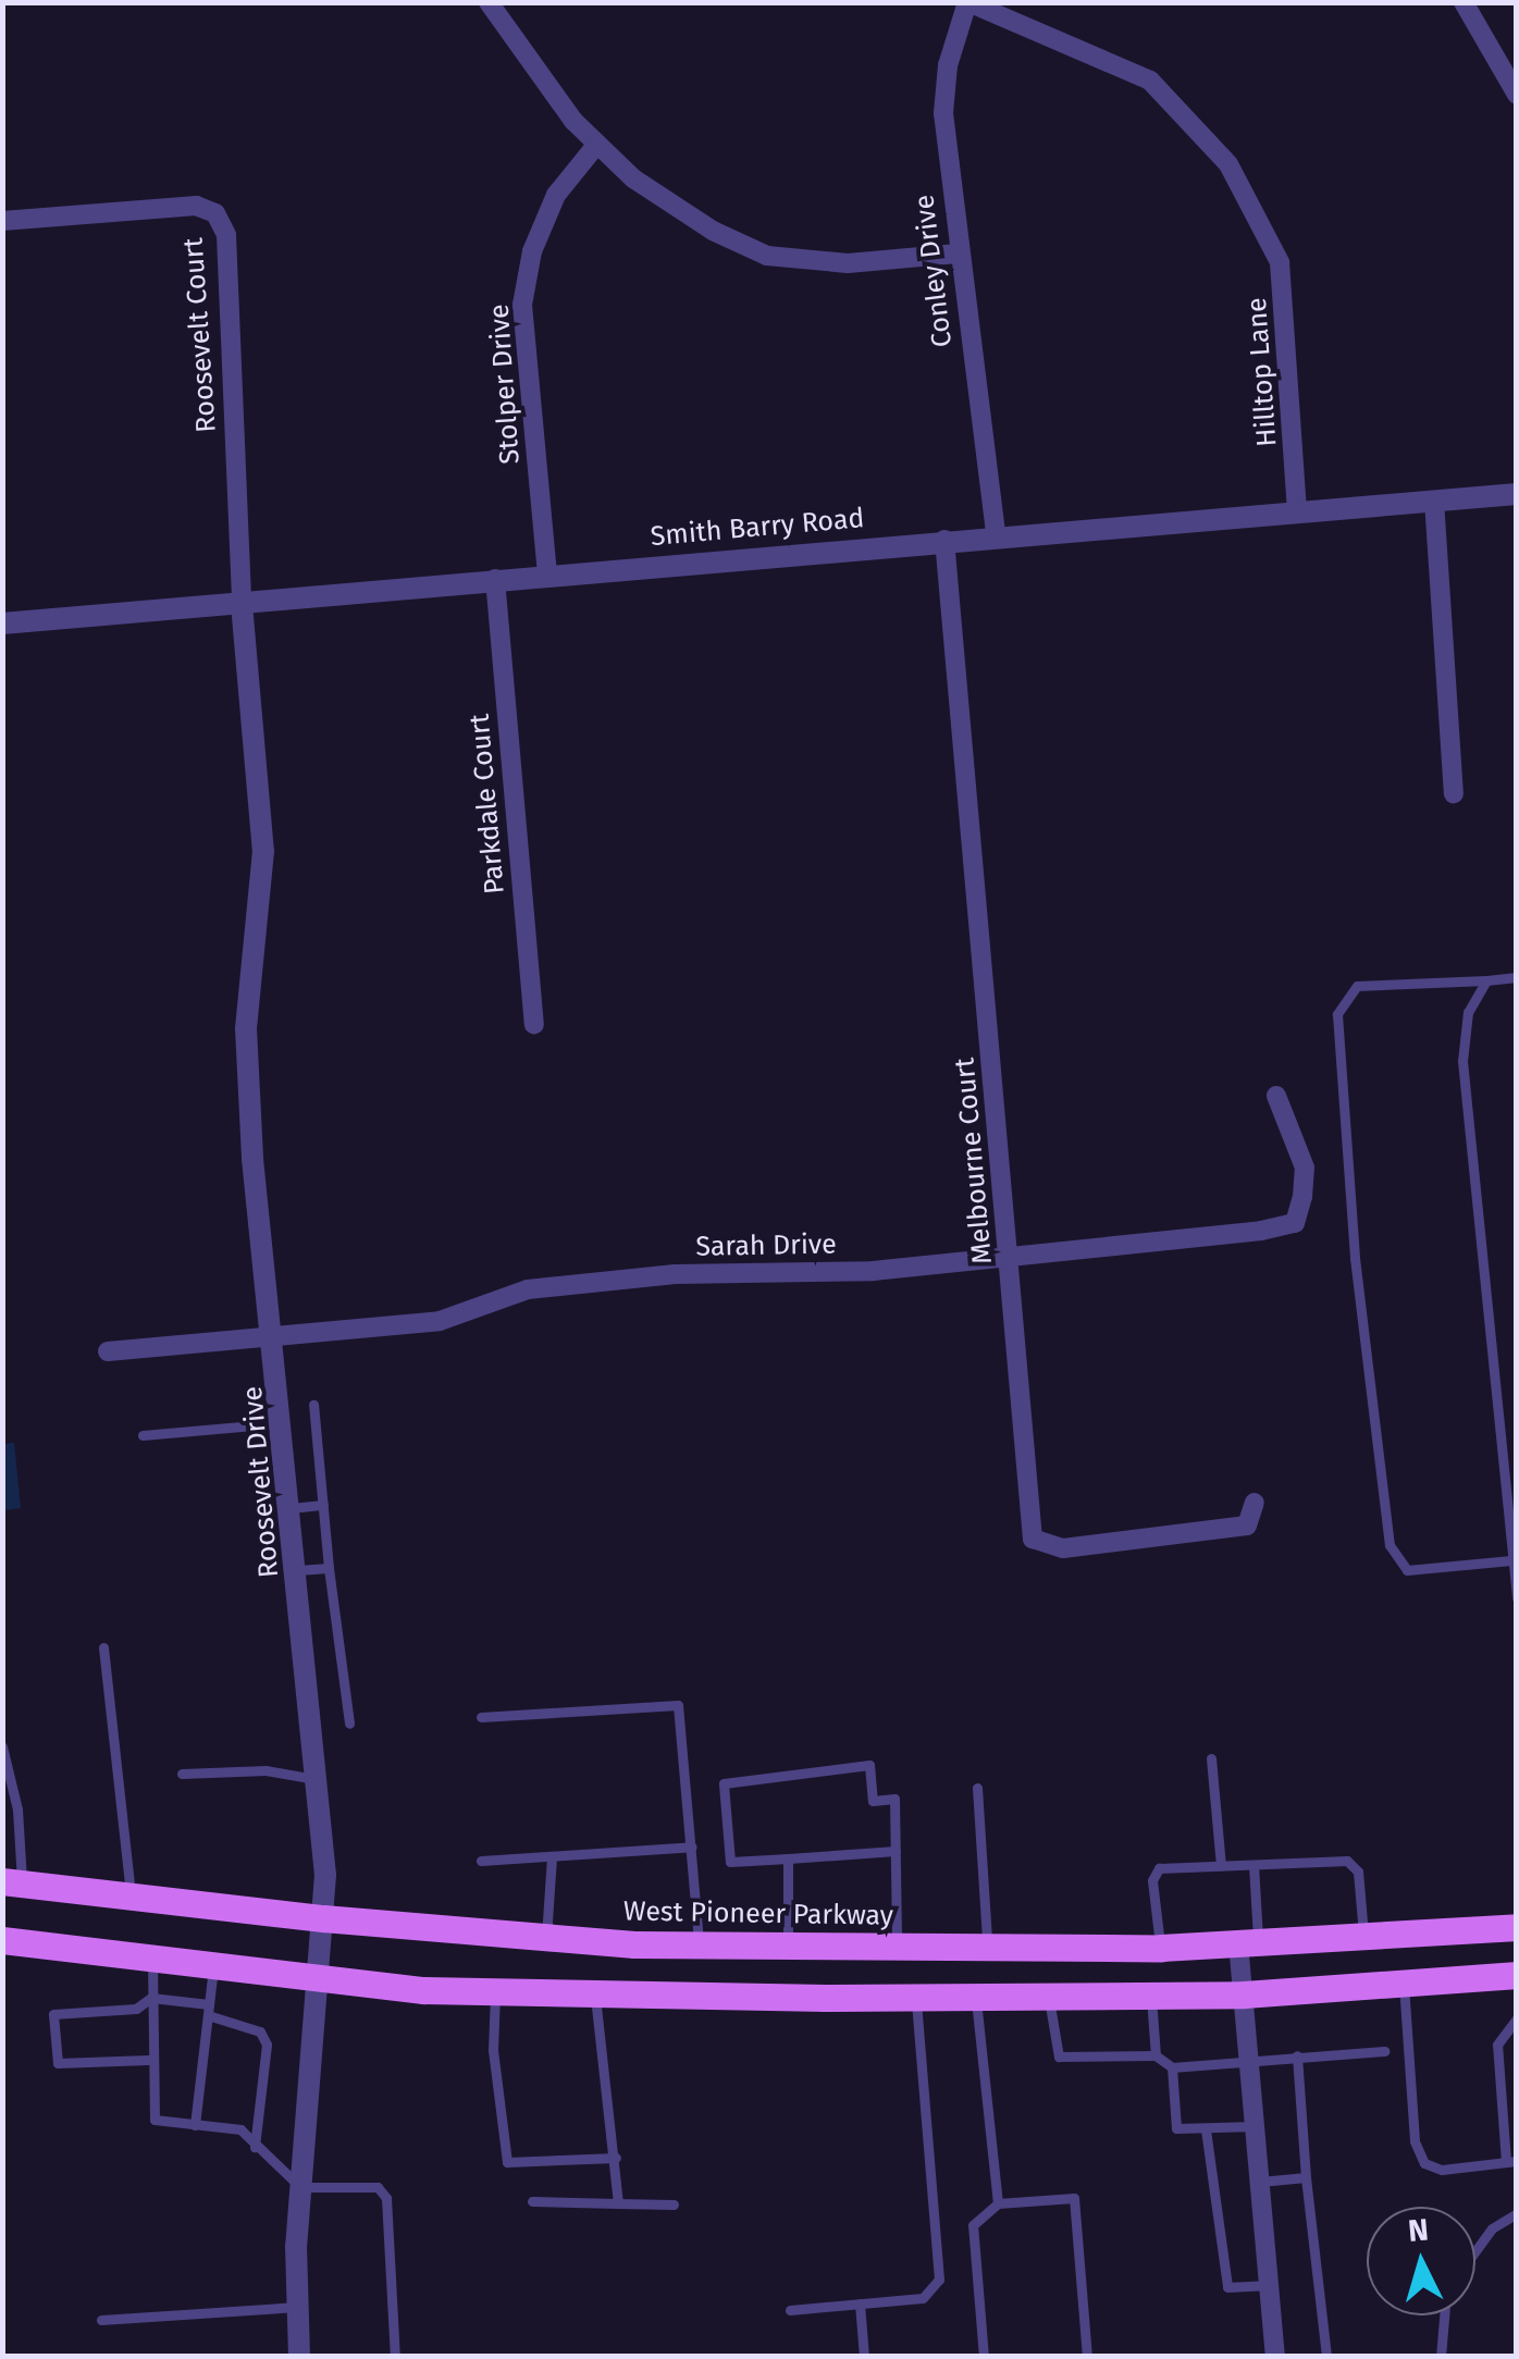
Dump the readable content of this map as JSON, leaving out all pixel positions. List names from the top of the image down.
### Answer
{
  "streets": {
    "main road": ["West Pioneer Parkway"],
    "street": [
      "Conley Drive",
      "Roosevelt Court",
      "Hilltop Lane",
      "Stolper Drive",
      "Smith Barry Road",
      "Parkdale Court",
      "Melbourne Court",
      "Sarah Drive",
      "Roosevelt Drive"
    ]
  },
  "crossings": [
    ["Conley Drive", "Hilltop Lane"],
    ["Conley Drive", "Smith Barry Road"],
    ["Roosevelt Court", "Smith Barry Road"],
    ["Roosevelt Court", "Roosevelt Drive"],
    ["Hilltop Lane", "Smith Barry Road"],
    ["Stolper Drive", "Smith Barry Road"],
    ["Smith Barry Road", "Parkdale Court"],
    ["Smith Barry Road", "Melbourne Court"],
    ["Smith Barry Road", "Roosevelt Drive"],
    ["Melbourne Court", "Sarah Drive"],
    ["Sarah Drive", "Roosevelt Drive"],
    ["Roosevelt Drive", "West Pioneer Parkway"]
  ],
  "north": "top"
}
